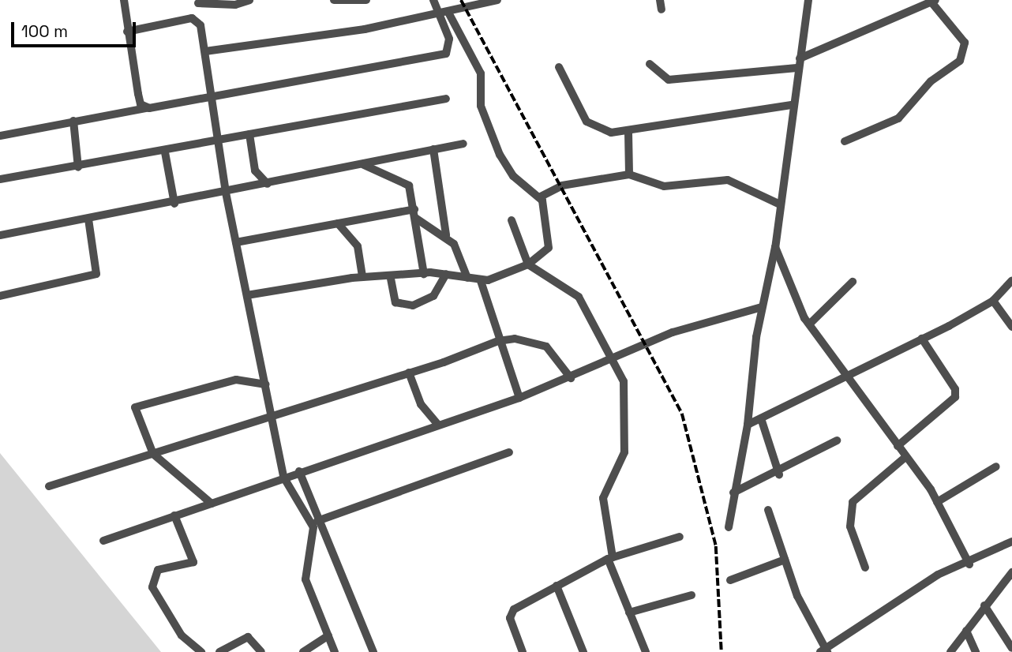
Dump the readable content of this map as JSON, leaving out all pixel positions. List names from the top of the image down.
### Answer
{
  "scale_bar": "100 m"
}
